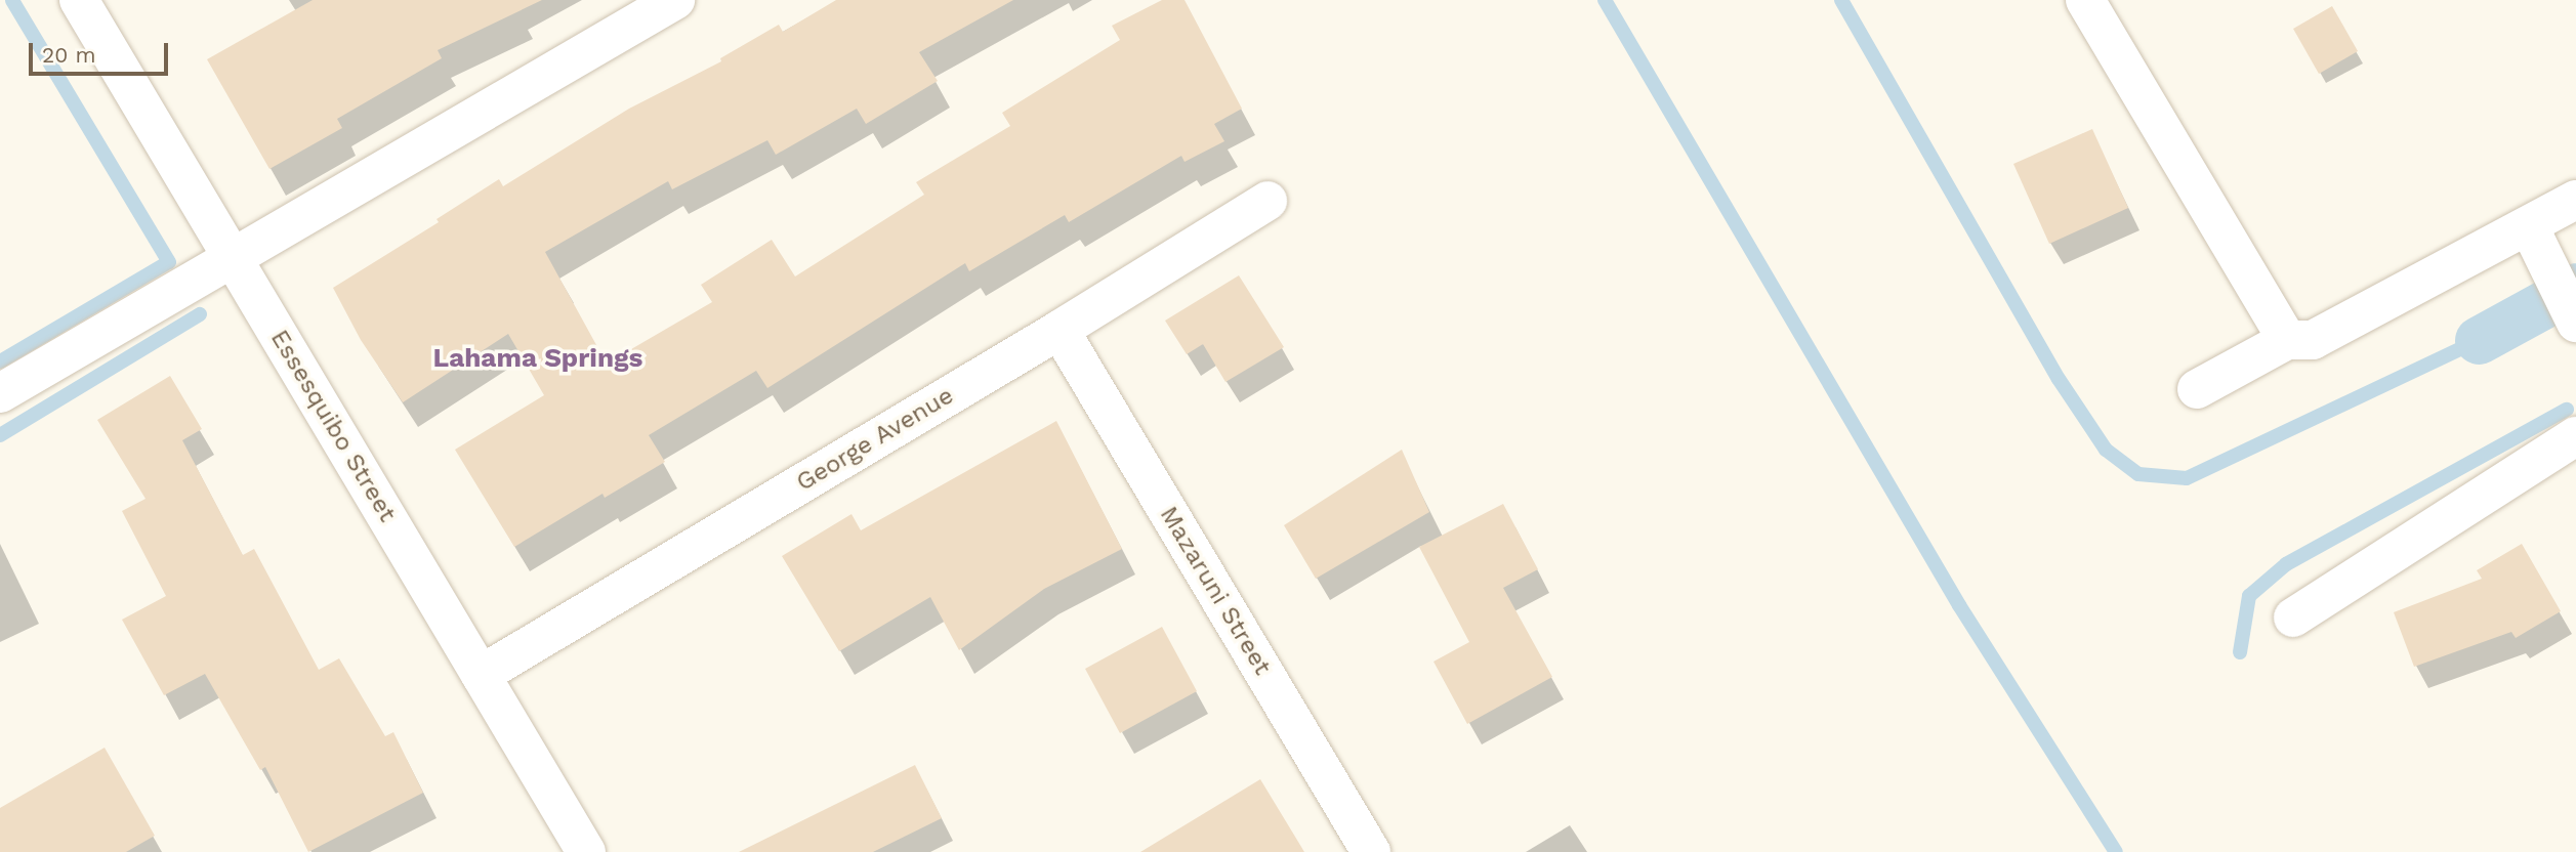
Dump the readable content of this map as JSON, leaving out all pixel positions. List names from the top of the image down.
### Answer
{
  "streets": {
    "street": ["Essesquibo Street", "George Avenue", "Mazaruni Street"]
  },
  "crossings": [
    ["Essesquibo Street", "George Avenue"],
    ["George Avenue", "Mazaruni Street"]
  ],
  "districts": ["Lahama Springs"],
  "scale_bar": "20 m"
}
